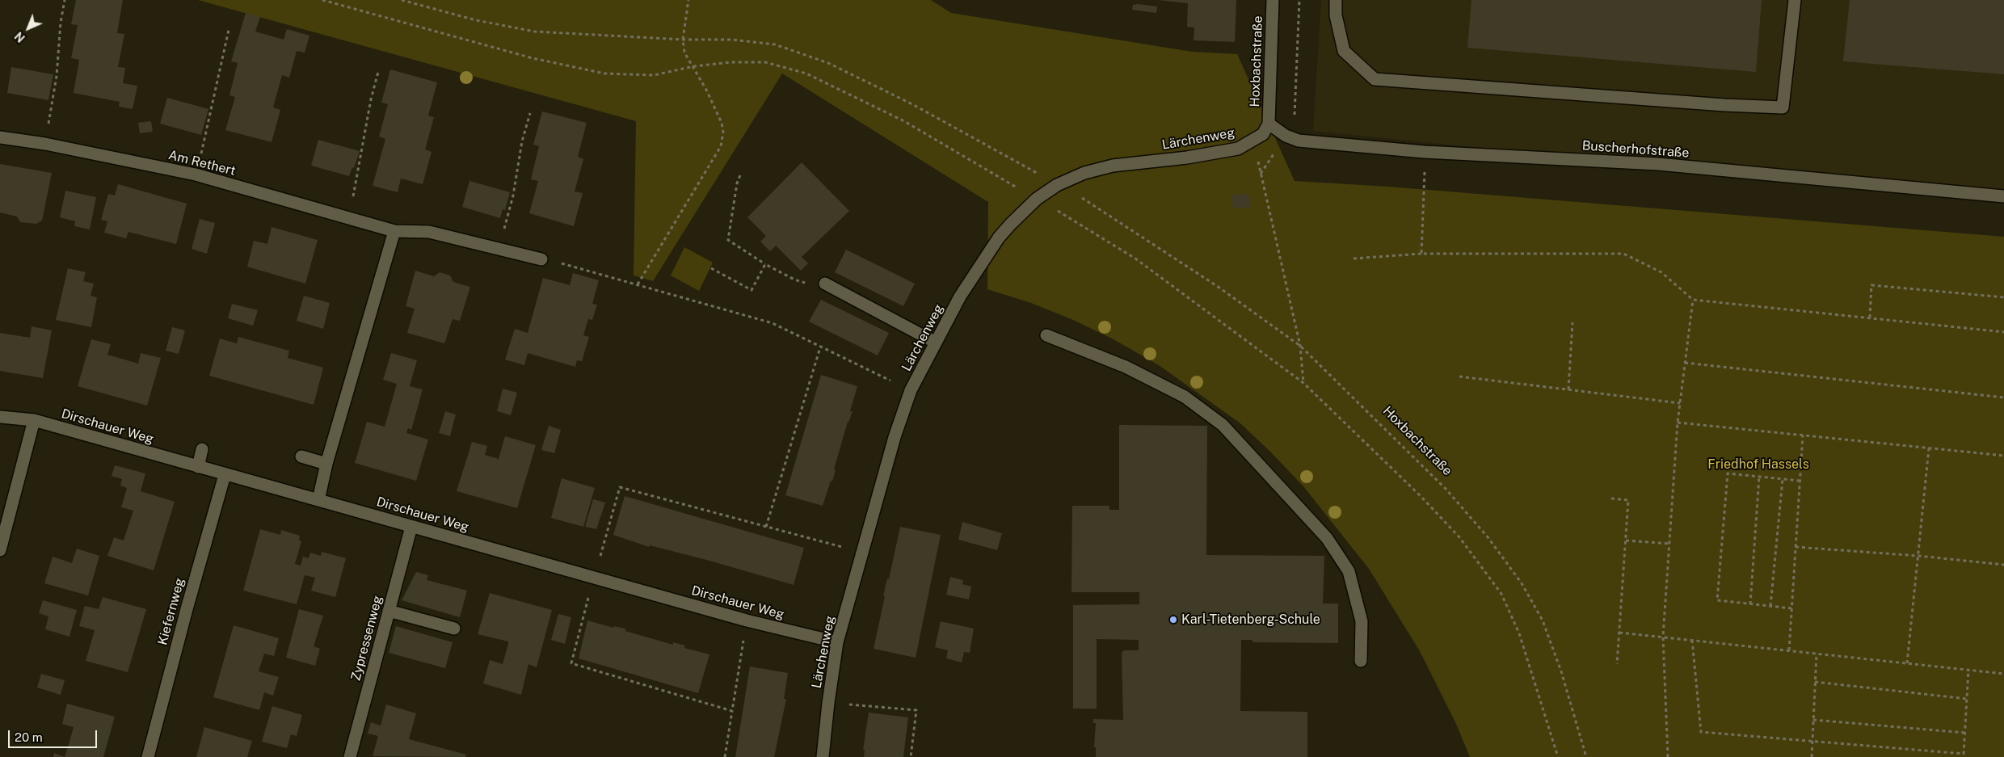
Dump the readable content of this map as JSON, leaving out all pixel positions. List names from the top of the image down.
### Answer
{
  "streets": {
    "street": [
      "Hoxbachstraße",
      "Lärchenweg",
      "Buscherhofstraße",
      "Am Rethert",
      "Dirschauer Weg",
      "Kiefernweg",
      "Zypressenweg"
    ]
  },
  "crossings": [
    ["Hoxbachstraße", "Lärchenweg"],
    ["Hoxbachstraße", "Buscherhofstraße"],
    ["Lärchenweg", "Buscherhofstraße"],
    ["Lärchenweg", "Dirschauer Weg"],
    ["Dirschauer Weg", "Kiefernweg"],
    ["Dirschauer Weg", "Zypressenweg"]
  ],
  "parks": ["Friedhof Hassels"],
  "places": ["Karl-Tietenberg-Schule"],
  "scale_bar": "20 m",
  "north": "bottom left"
}
